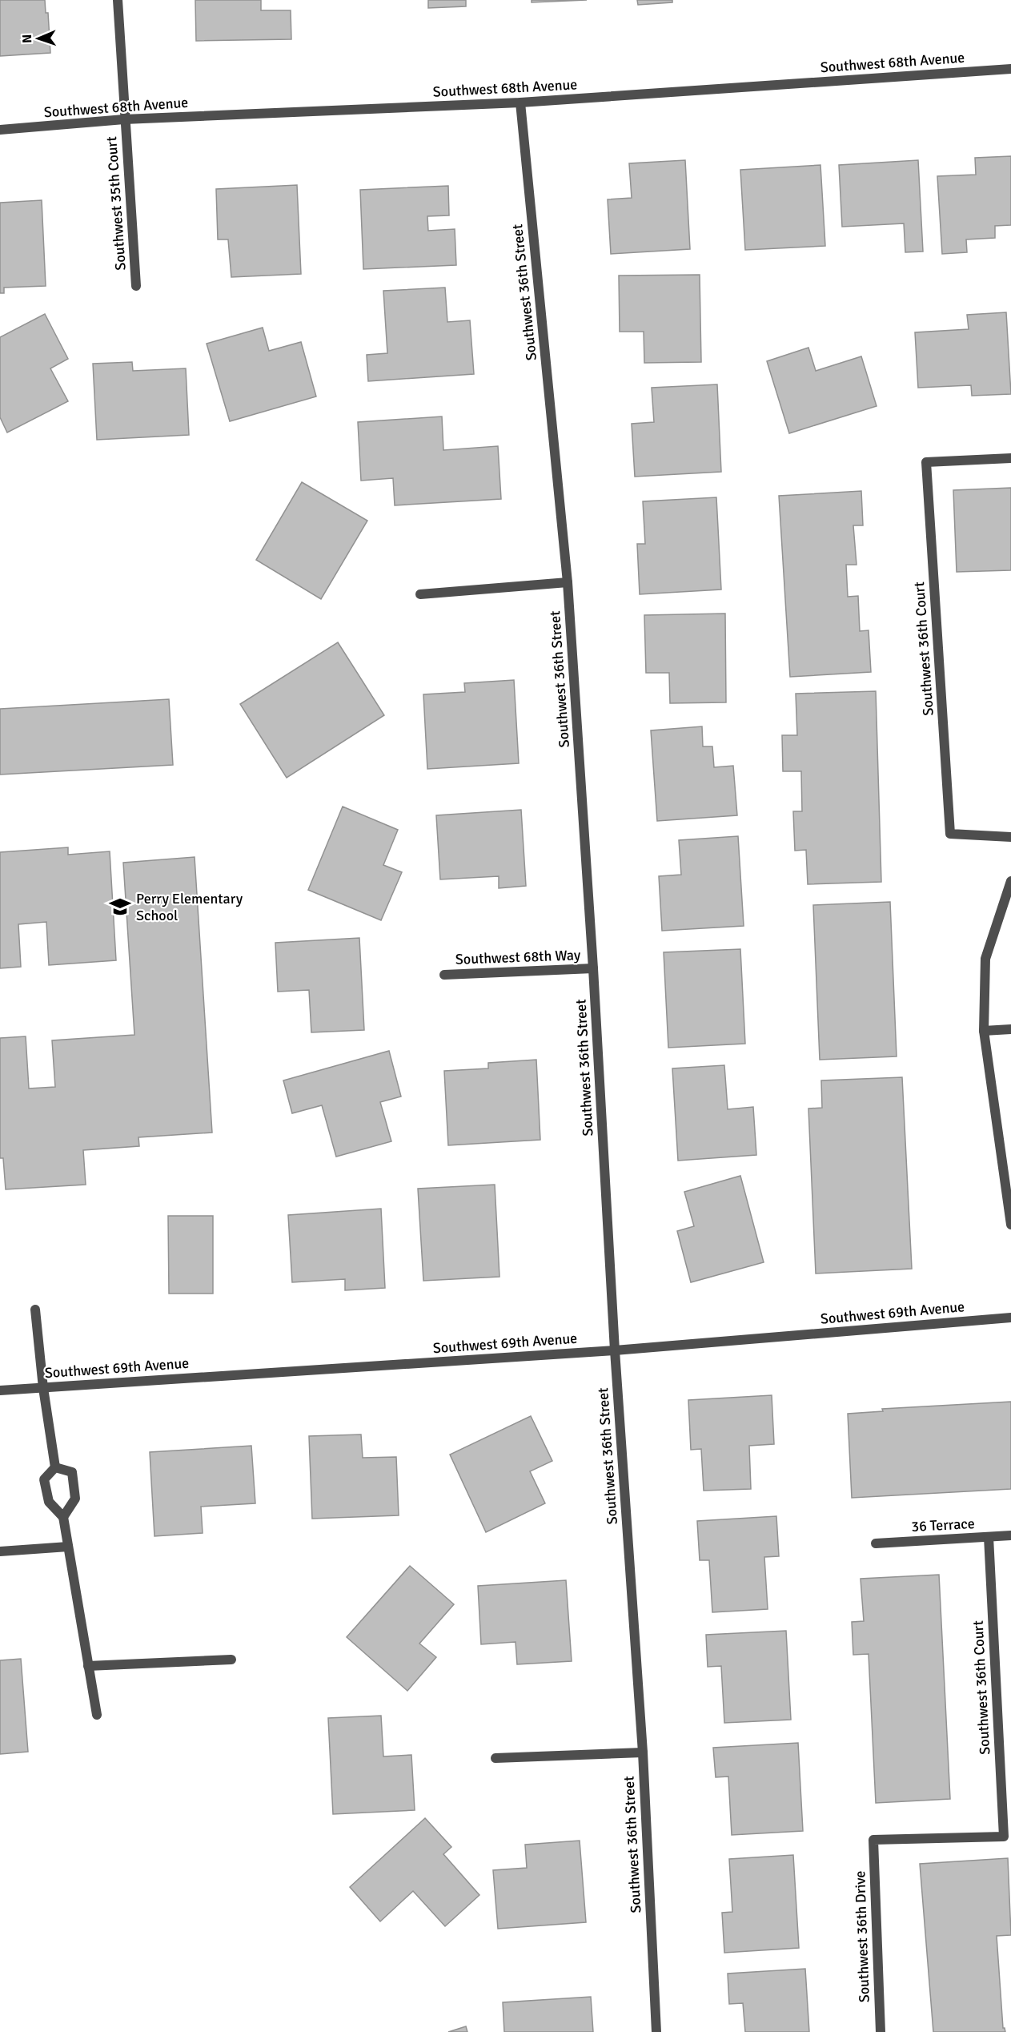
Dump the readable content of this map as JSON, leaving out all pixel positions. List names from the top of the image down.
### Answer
{
  "streets": {
    "street": [
      "Southwest 68th Avenue",
      "Southwest 35th Court",
      "Southwest 36th Street",
      "Southwest 36th Court",
      "Southwest 68th Way",
      "Southwest 69th Avenue",
      "36 Terrace",
      "Southwest 36th Drive"
    ]
  },
  "crossings": [
    ["Southwest 68th Avenue", "Southwest 35th Court"],
    ["Southwest 68th Avenue", "Southwest 36th Street"],
    ["Southwest 36th Street", "Southwest 68th Way"],
    ["Southwest 36th Street", "Southwest 69th Avenue"],
    ["Southwest 36th Court", "36 Terrace"],
    ["Southwest 36th Court", "Southwest 36th Drive"]
  ],
  "places": {
    "school or university": ["Perry Elementary School"]
  },
  "north": "left"
}
